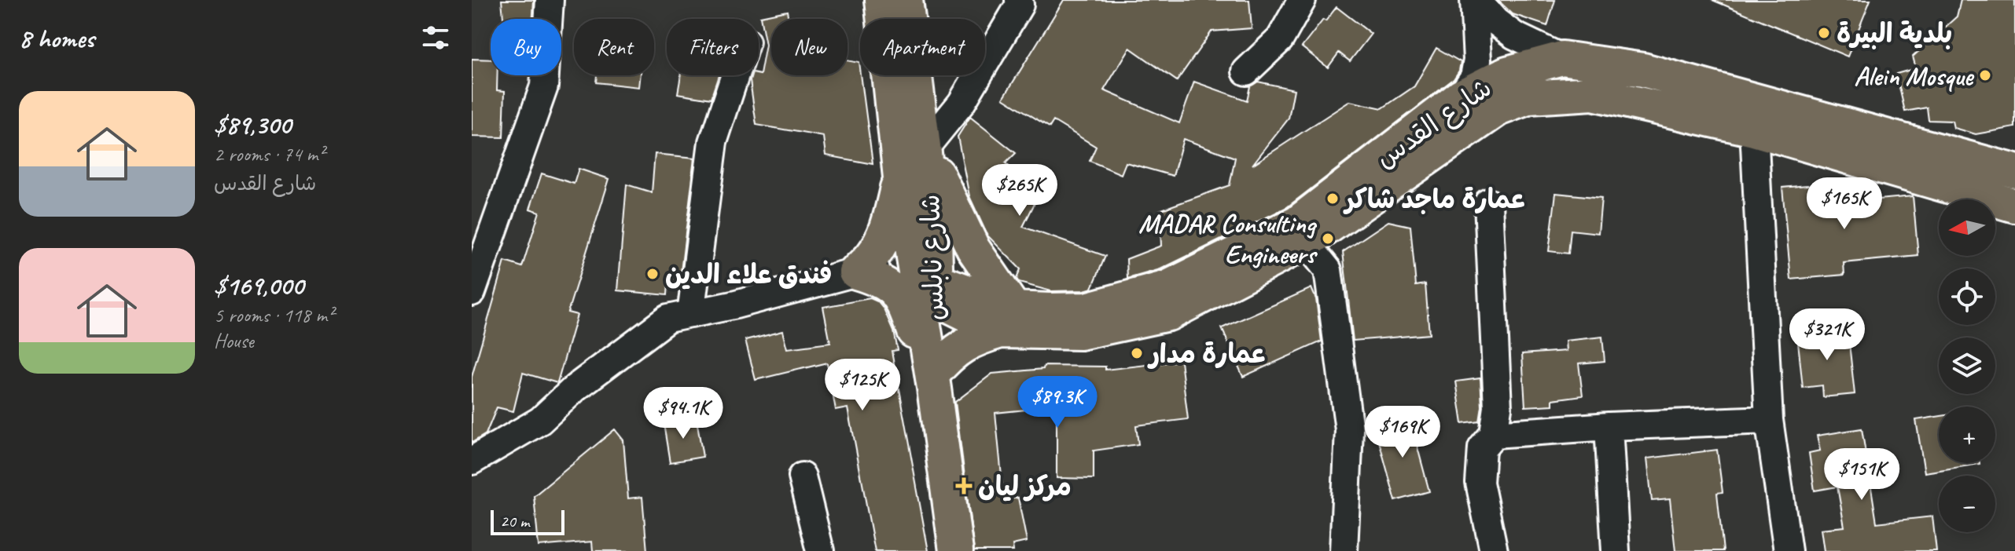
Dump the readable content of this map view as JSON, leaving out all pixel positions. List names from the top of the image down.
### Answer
{
  "streets": {
    "main road": ["شارع القدس", "شارع نابلس"]
  },
  "crossings": [
    ["شارع القدس", "شارع نابلس"]
  ],
  "places": {
    "other": [
      "بلدية البيرة",
      "Alein Mosque",
      "عمارة ماجد شاكر",
      "MADAR Consulting Engineers",
      "فندق علاء الدين",
      "عمارة مدار"
    ],
    "health": ["مركز ليان"]
  },
  "scale_bar": "20 m",
  "north": "left",
  "page": {
    "heading": "8 homes",
    "chip": [
      "Buy",
      "Rent",
      "Filters",
      "New",
      "Apartment"
    ],
    "list": [
      {
        "name": "$89,300",
        "note": "2 rooms · 74 m² · شارع القدس"
      },
      {
        "name": "$169,000",
        "note": "5 rooms · 118 m² · House"
      }
    ],
    "price": [
      "$265K",
      "$165K",
      "$321K",
      "$125K",
      "$89.3K",
      "$94.1K",
      "$169K",
      "$151K"
    ],
    "map_buttons": ["+", "−"],
    "scale": "20 m"
  }
}
